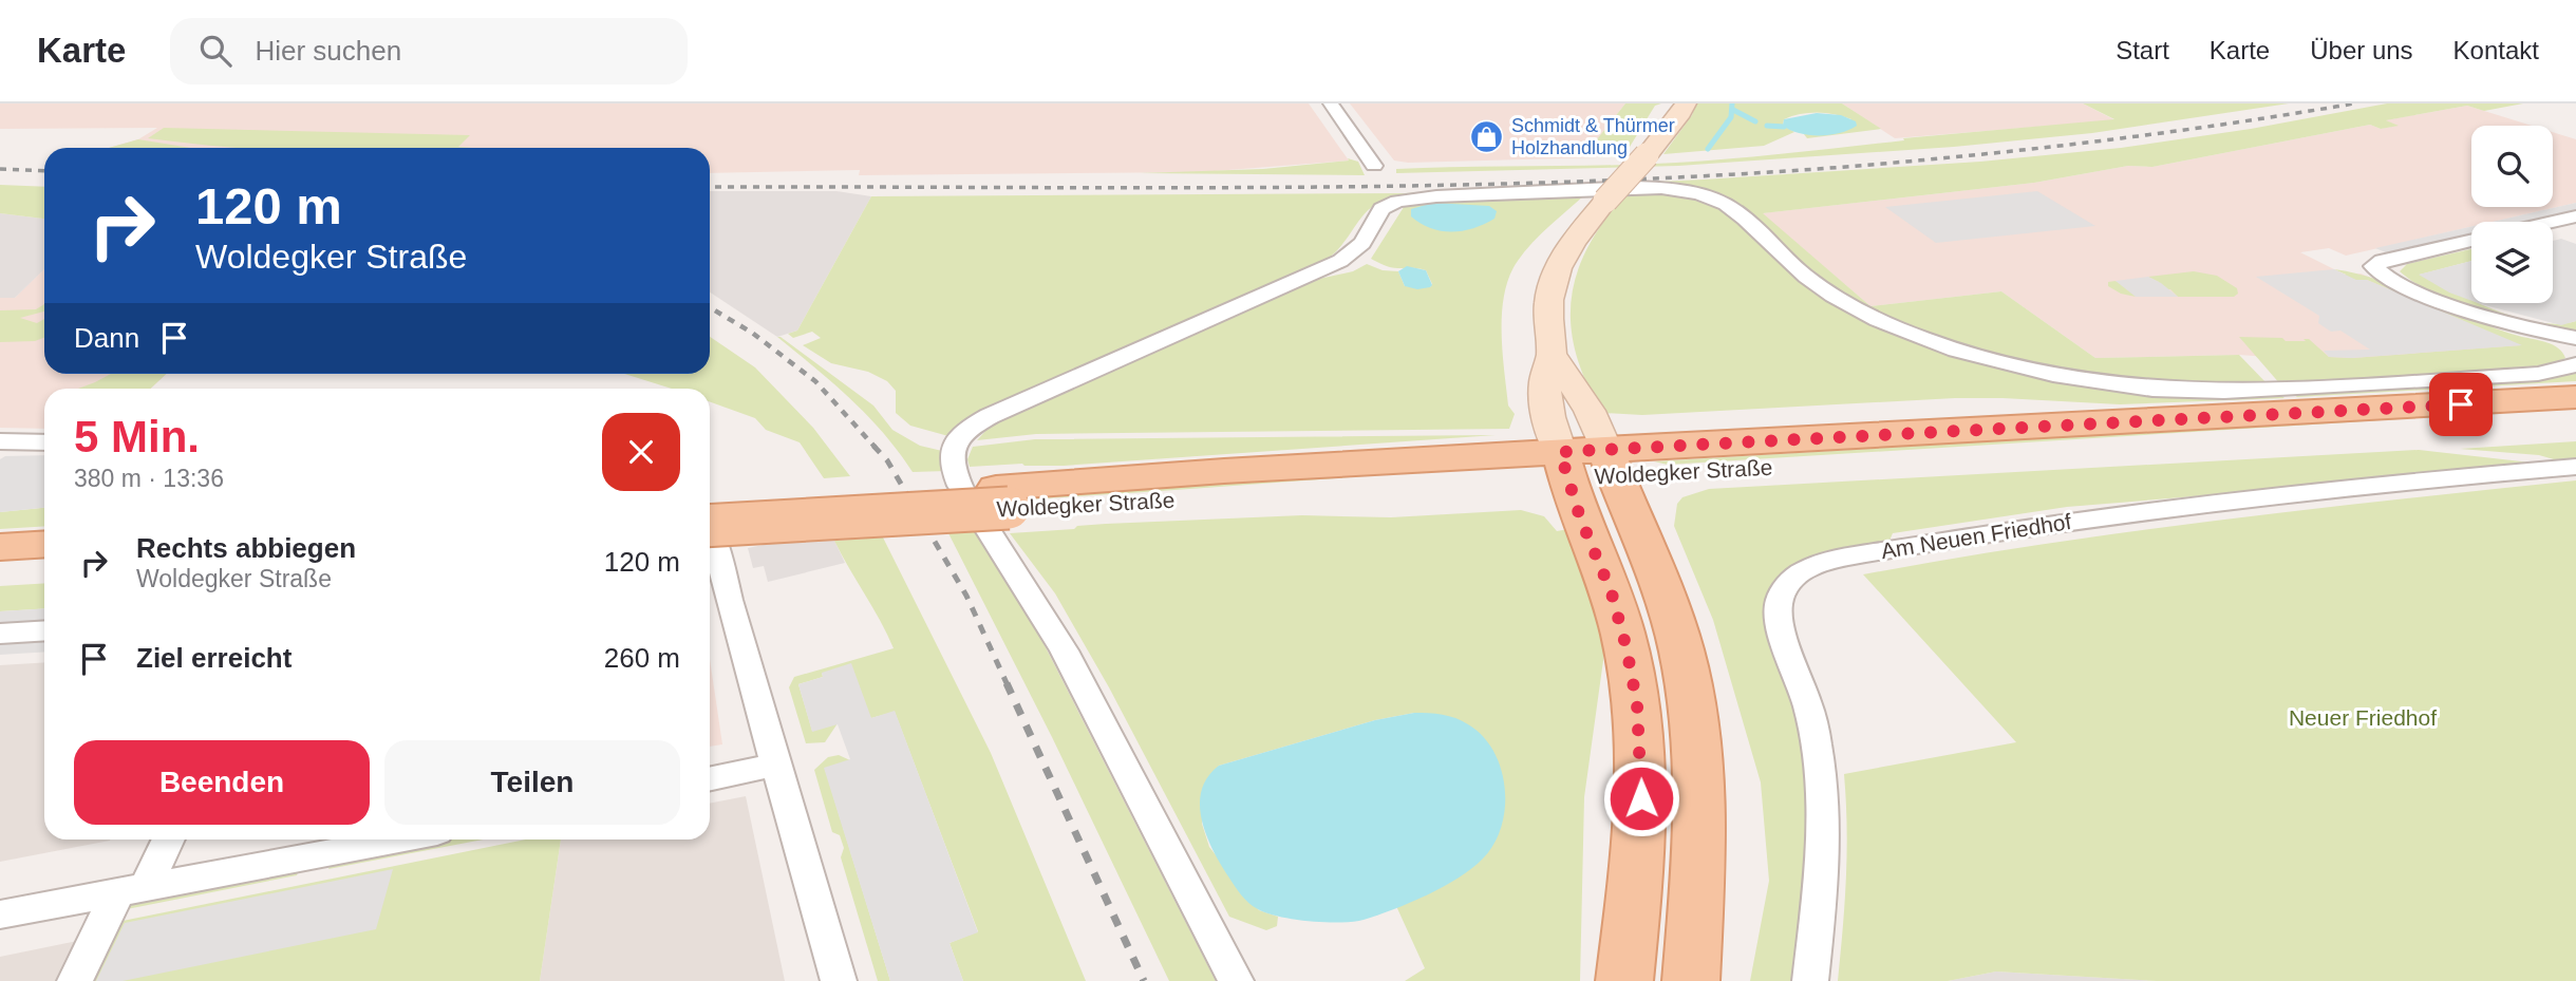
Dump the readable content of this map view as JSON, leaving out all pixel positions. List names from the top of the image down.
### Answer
{
  "streets": {
    "main road": ["Woldegker Straße"],
    "street": ["Am Neuen Friedhof"]
  },
  "parks": ["Neuer Friedhof"],
  "places": {
    "shop": ["Schmidt & Thürmer Holzhandlung"]
  },
  "page": {
    "header": "Karte",
    "search": "Hier suchen",
    "nav": [
      "Start",
      "Karte",
      "Über uns",
      "Kontakt"
    ],
    "turn": ["120 m", "Woldegker Straße"],
    "then": "Dann",
    "heading": ["5 Min.", "380 m · 13:36"],
    "list": [
      {
        "name": "Rechts abbiegen",
        "note": "Woldegker Straße",
        "value": "120 m"
      },
      {
        "name": "Ziel erreicht",
        "value": "260 m"
      }
    ],
    "buttons": ["Beenden", "Teilen"]
  }
}
